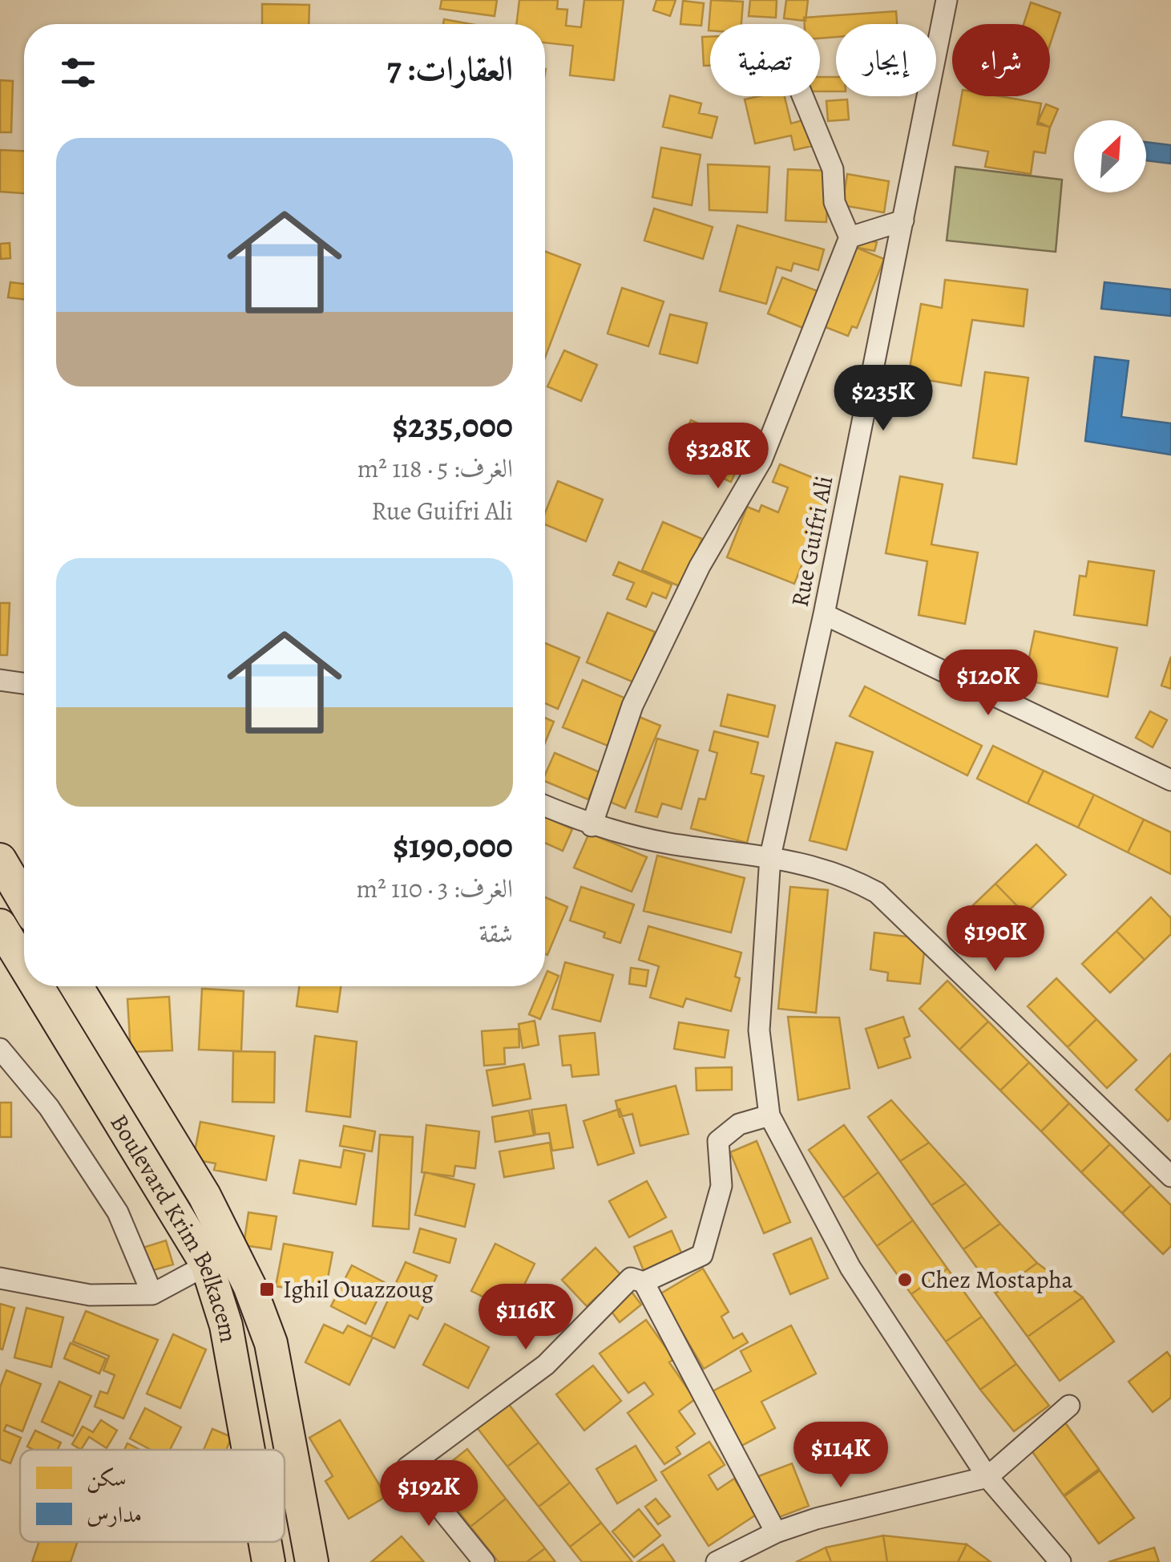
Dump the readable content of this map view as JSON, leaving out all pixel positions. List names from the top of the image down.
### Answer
{
  "streets": {
    "main road": ["Boulevard Krim Belkacem"],
    "street": ["Rue Guifri Ali"]
  },
  "places": {
    "other": ["Chez Mostapha"],
    "transit": ["Ighil Ouazzoug"]
  },
  "legend": ["سكن", "مدارس"],
  "north": "top right",
  "page": {
    "chip": ["شراء", "إيجار", "تصفية"],
    "heading": "العقارات: 7",
    "list": [
      {
        "name": "$235,000",
        "note": "الغرف: 5 · 118 m² · Rue Guifri Ali"
      },
      {
        "name": "$190,000",
        "note": "الغرف: 3 · 110 m² · شقة"
      }
    ],
    "price": [
      "$235K",
      "$328K",
      "$120K",
      "$190K",
      "$116K",
      "$114K",
      "$192K"
    ]
  }
}
